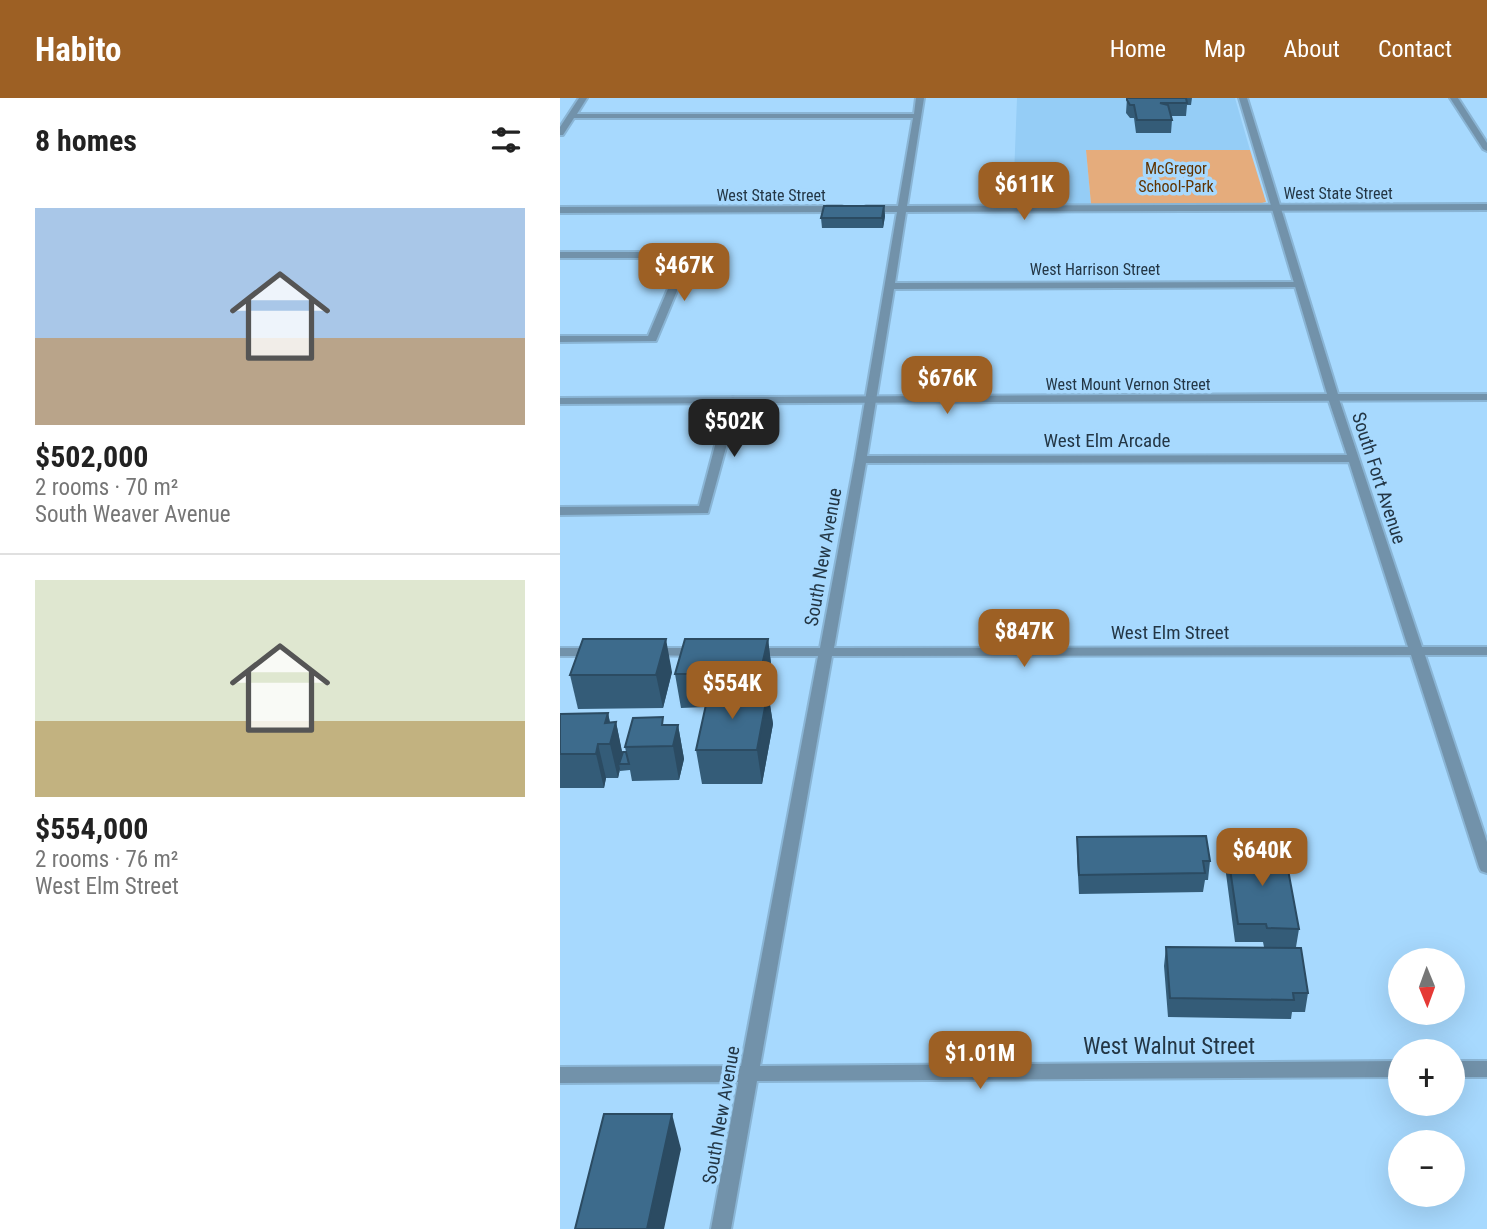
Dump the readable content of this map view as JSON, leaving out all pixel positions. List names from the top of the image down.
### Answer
{
  "streets": {
    "street": [
      "West State Street",
      "West Harrison Street",
      "West Mount Vernon Street",
      "West Elm Arcade",
      "South Fort Avenue",
      "South New Avenue",
      "West Elm Street",
      "West Walnut Street"
    ]
  },
  "crossings": [
    ["West State Street", "South Fort Avenue"],
    ["West State Street", "South New Avenue"],
    ["West Harrison Street", "South Fort Avenue"],
    ["West Harrison Street", "South New Avenue"],
    ["West Mount Vernon Street", "South Fort Avenue"],
    ["West Mount Vernon Street", "South New Avenue"],
    ["West Elm Arcade", "South Fort Avenue"],
    ["West Elm Arcade", "South New Avenue"],
    ["South Fort Avenue", "West Elm Street"],
    ["South New Avenue", "West Elm Street"],
    ["South New Avenue", "West Walnut Street"]
  ],
  "parks": ["McGregor School-Park"],
  "north": "bottom",
  "page": {
    "header": "Habito",
    "nav": [
      "Home",
      "Map",
      "About",
      "Contact"
    ],
    "heading": "8 homes",
    "price": [
      "$611K",
      "$467K",
      "$676K",
      "$502K",
      "$847K",
      "$554K",
      "$640K",
      "$1.01M"
    ],
    "list": [
      {
        "name": "$502,000",
        "note": "2 rooms · 70 m² · South Weaver Avenue"
      },
      {
        "name": "$554,000",
        "note": "2 rooms · 76 m² · West Elm Street"
      }
    ],
    "map_buttons": ["+", "−"]
  }
}
